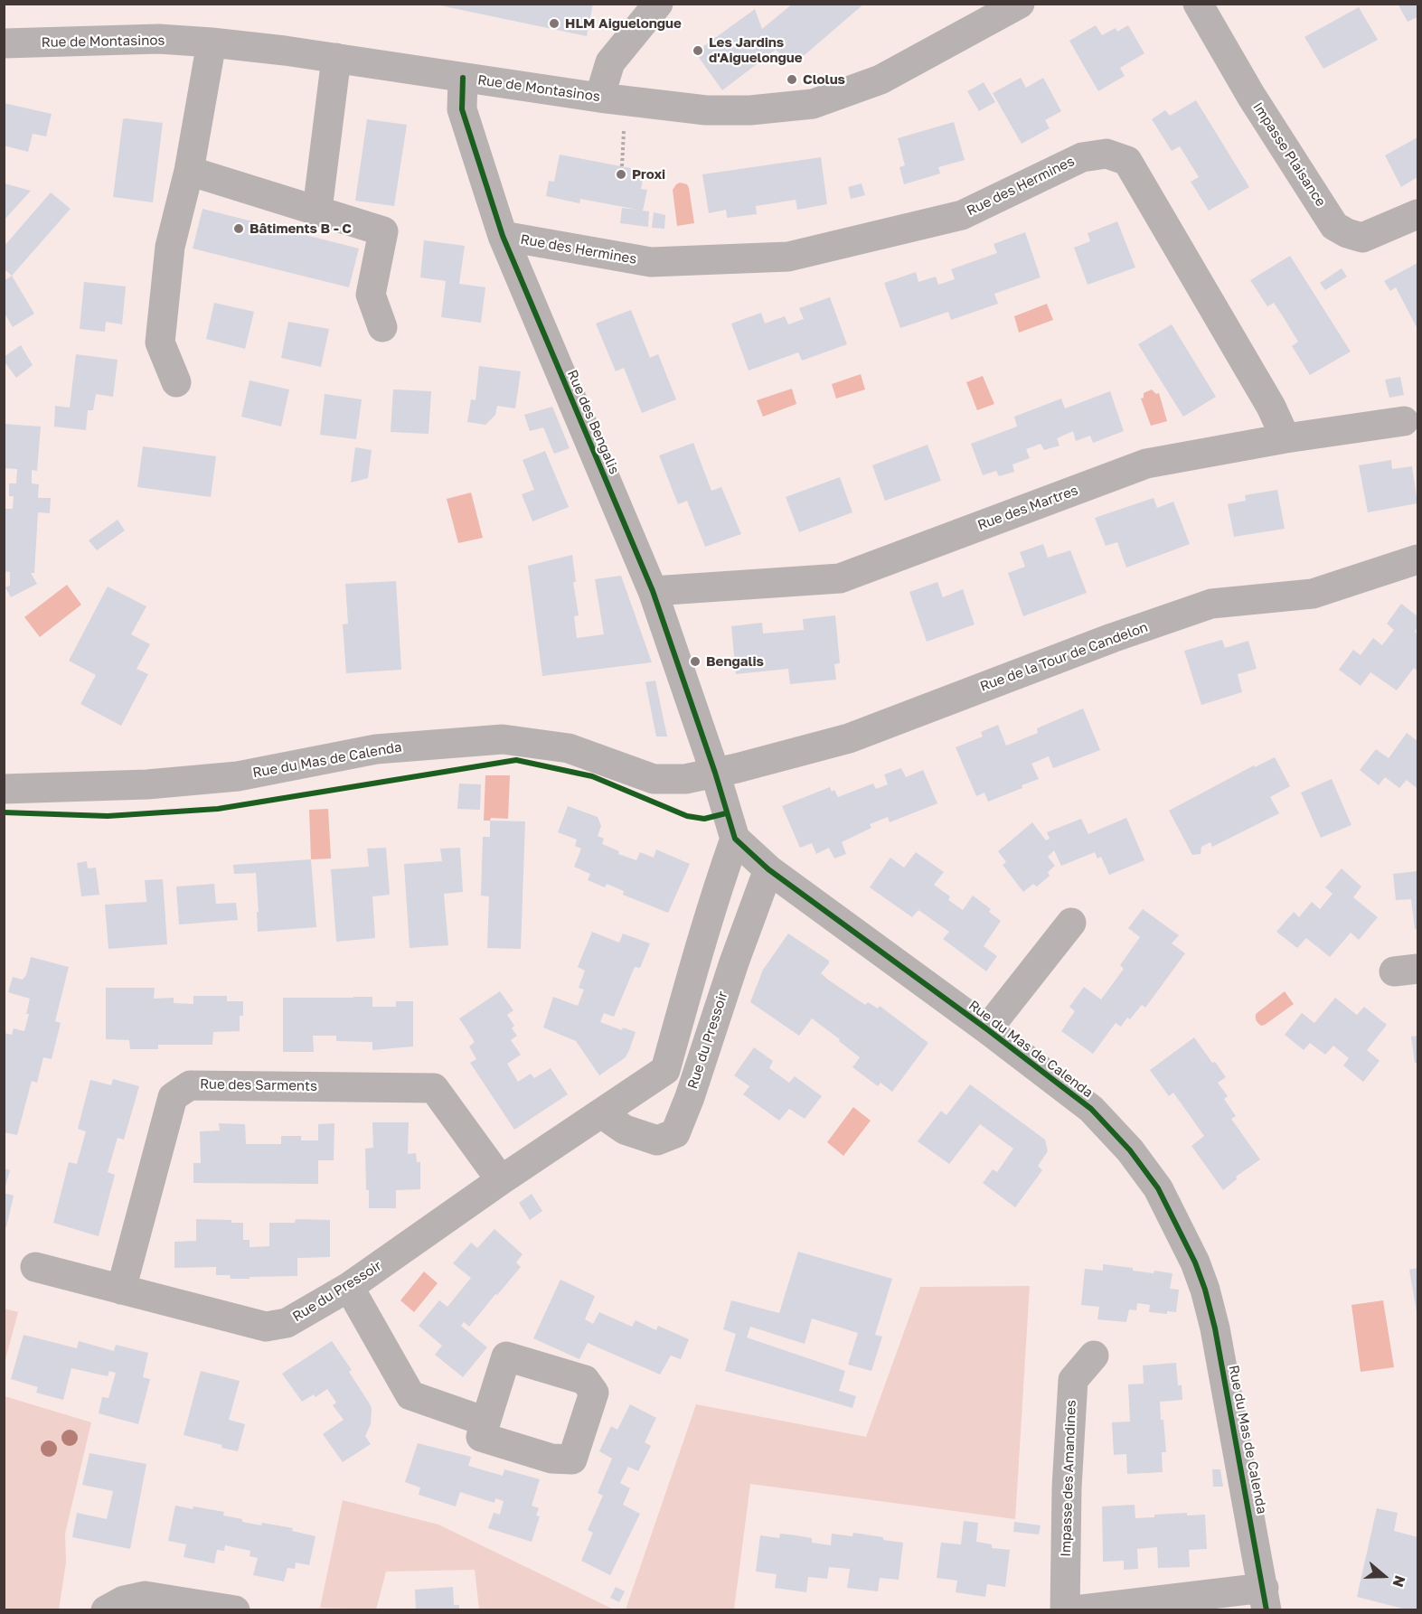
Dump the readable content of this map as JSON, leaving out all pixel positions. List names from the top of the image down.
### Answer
{
  "streets": {
    "street": [
      "Rue de Montasinos",
      "Impasse Plaisance",
      "Rue des Hermines",
      "Rue des Bengalis",
      "Rue des Martres",
      "Rue de la Tour de Candelon",
      "Rue du Mas de Calenda",
      "Rue du Pressoir",
      "Rue des Sarments",
      "Impasse des Amandines"
    ]
  },
  "crossings": [
    ["Rue de Montasinos", "Rue des Bengalis"],
    ["Rue des Hermines", "Rue des Bengalis"],
    ["Rue des Hermines", "Rue des Martres"],
    ["Rue des Bengalis", "Rue des Martres"],
    ["Rue des Bengalis", "Rue de la Tour de Candelon"],
    ["Rue des Bengalis", "Rue du Mas de Calenda"],
    ["Rue de la Tour de Candelon", "Rue du Mas de Calenda"],
    ["Rue du Mas de Calenda", "Rue du Pressoir"],
    ["Rue du Pressoir", "Rue des Sarments"]
  ],
  "places": [
    "HLM Aiguelongue",
    "Les Jardins d'Aiguelongue",
    "Clolus",
    "Proxi",
    "Bâtiments B - C",
    "Bengalis"
  ],
  "north": "right"
}
